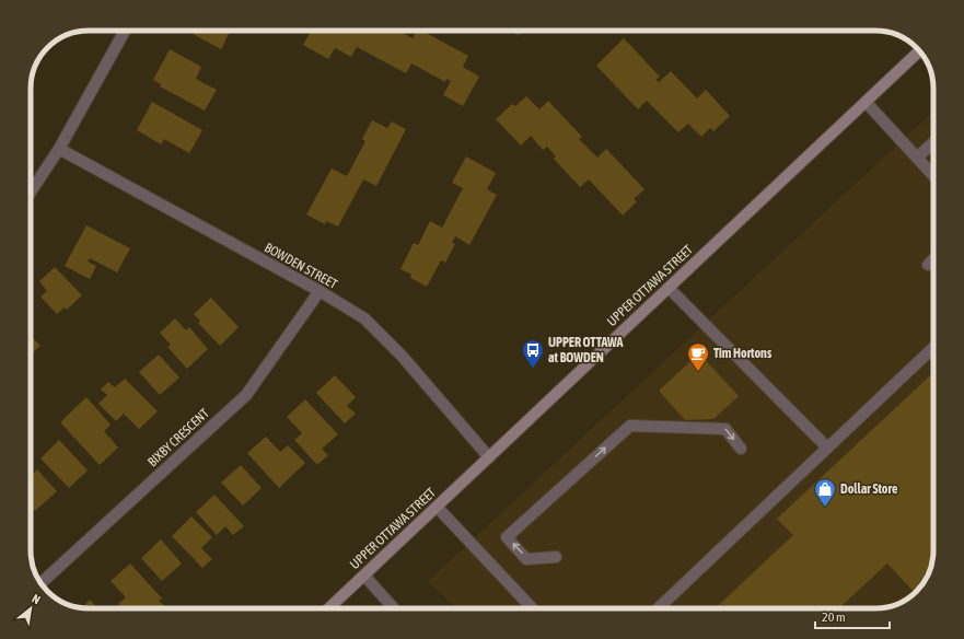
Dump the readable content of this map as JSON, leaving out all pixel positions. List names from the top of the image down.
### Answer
{
  "streets": {
    "main road": ["UPPER OTTAWA STREET"],
    "street": ["BOWDEN STREET", "BIXBY CRESCENT"]
  },
  "crossings": [
    ["BOWDEN STREET", "UPPER OTTAWA STREET"],
    ["BOWDEN STREET", "BIXBY CRESCENT"]
  ],
  "places": {
    "bus stop": ["UPPER OTTAWA at BOWDEN"],
    "cafe": ["Tim Hortons"],
    "shop": ["Dollar Store"]
  },
  "scale_bar": "20 m",
  "north": "top right"
}
